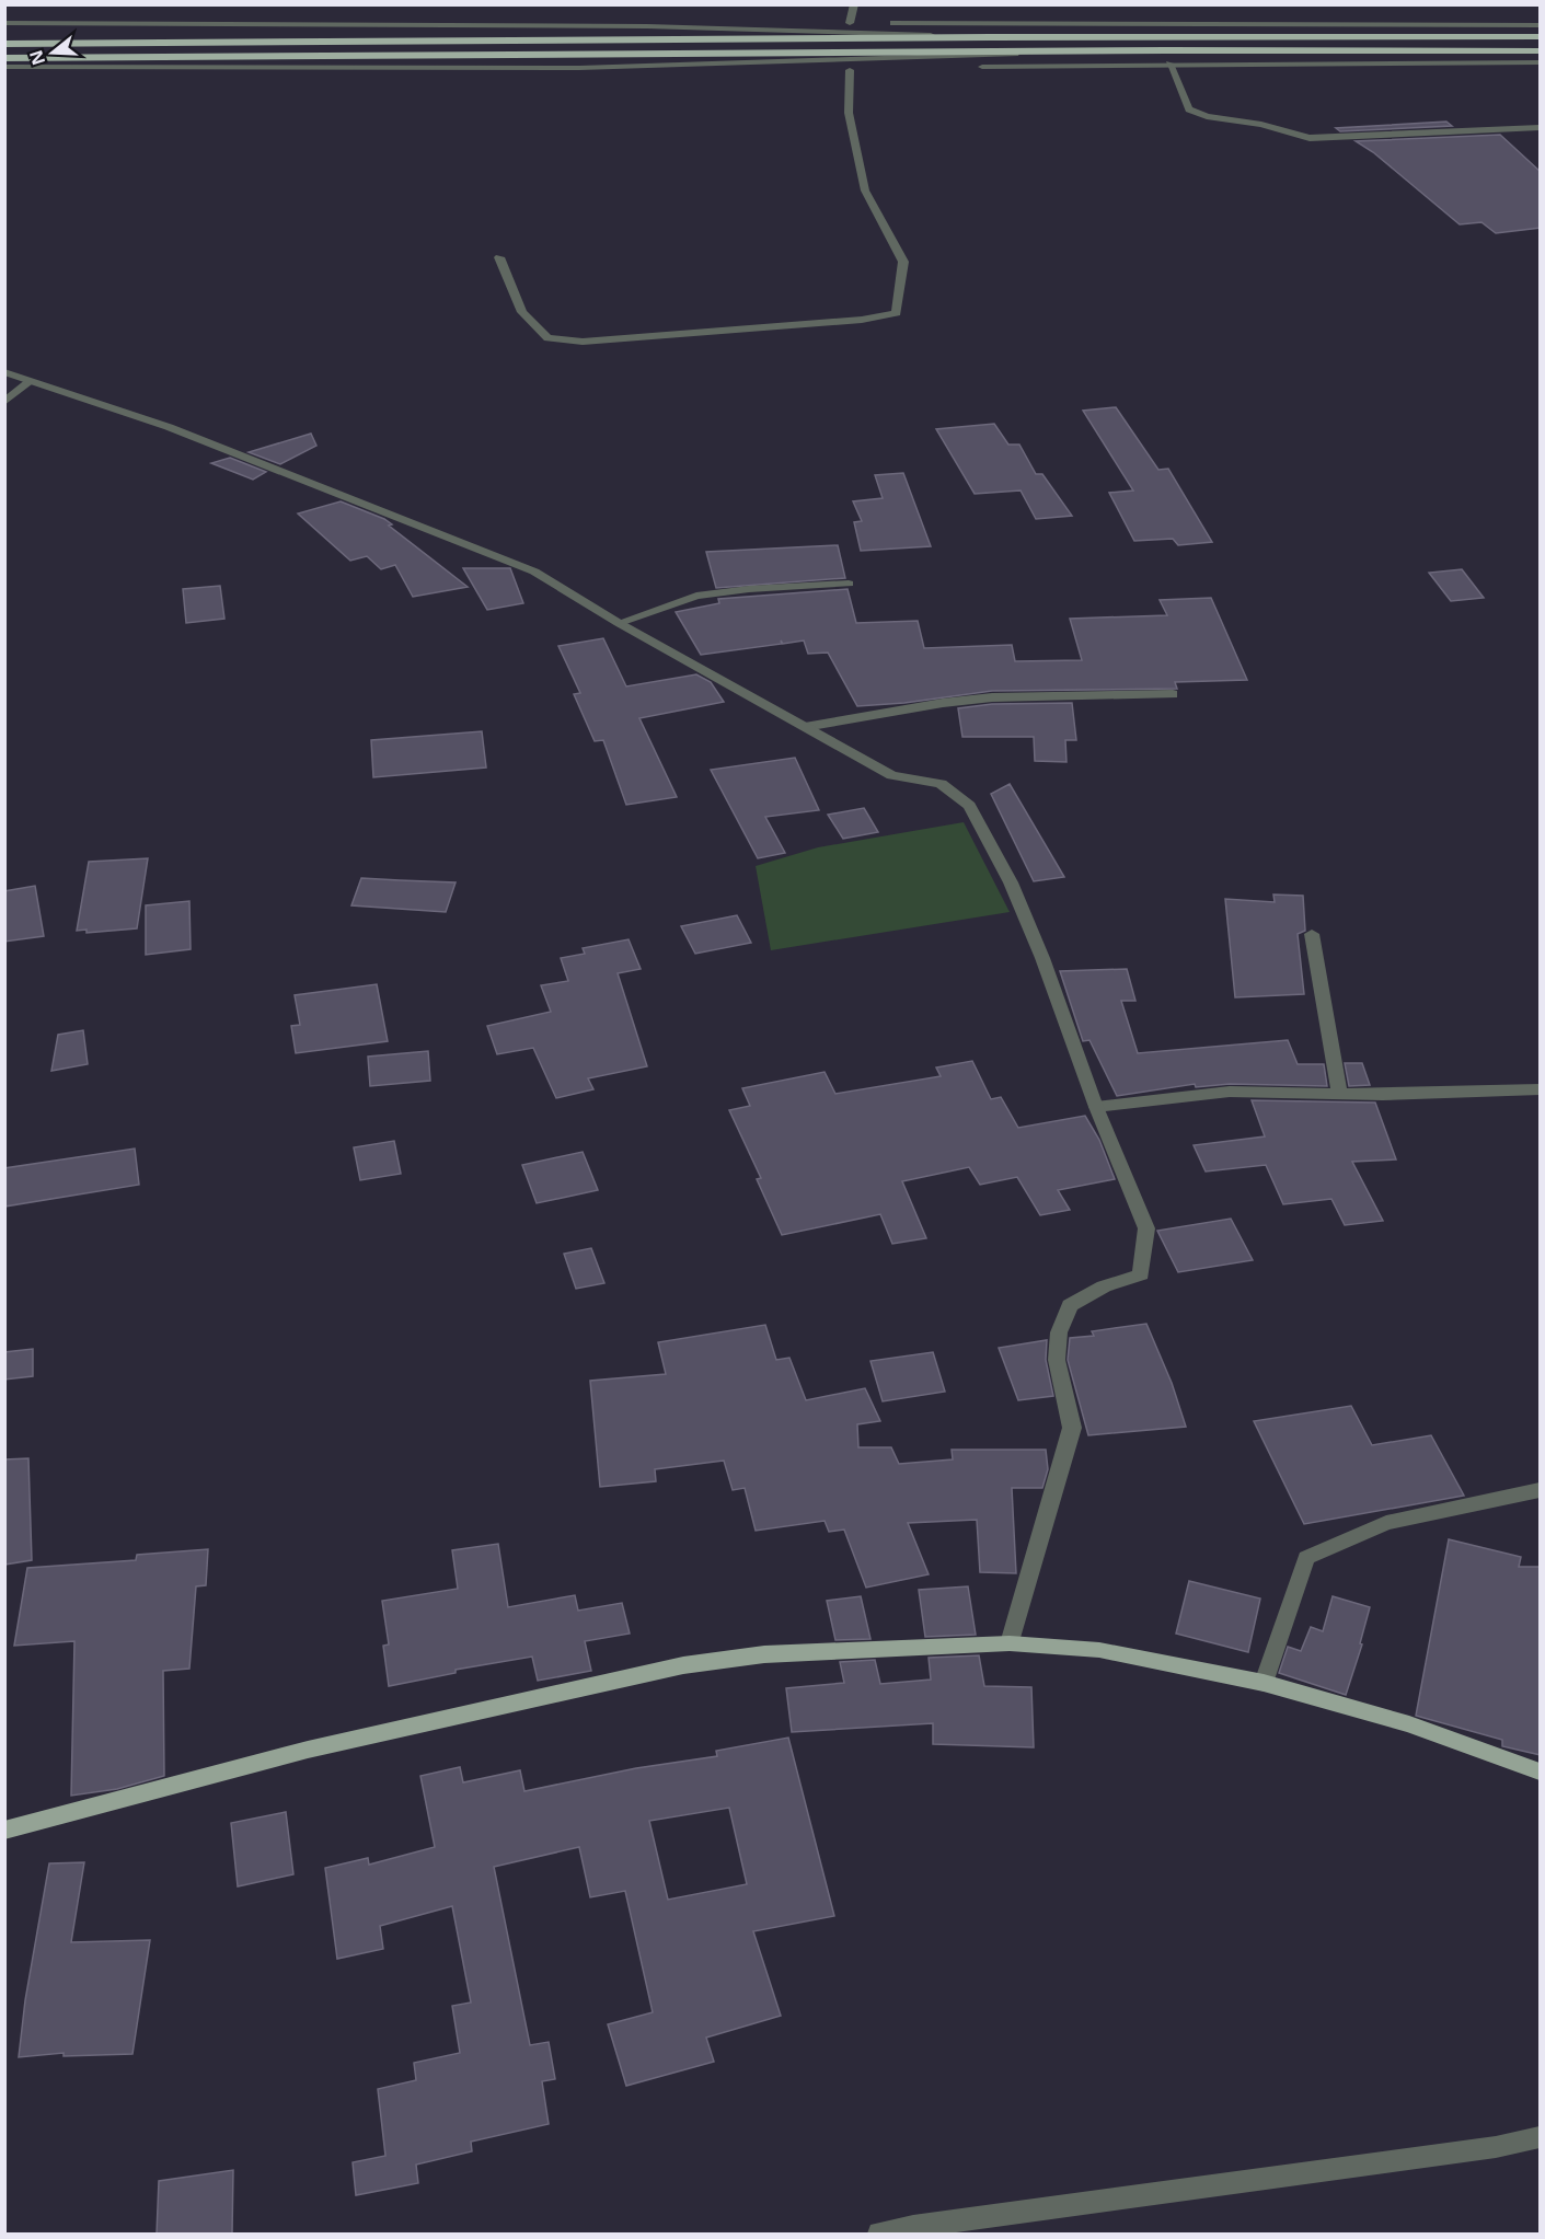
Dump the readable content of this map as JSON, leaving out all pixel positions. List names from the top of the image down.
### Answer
{
  "north": "left"
}
